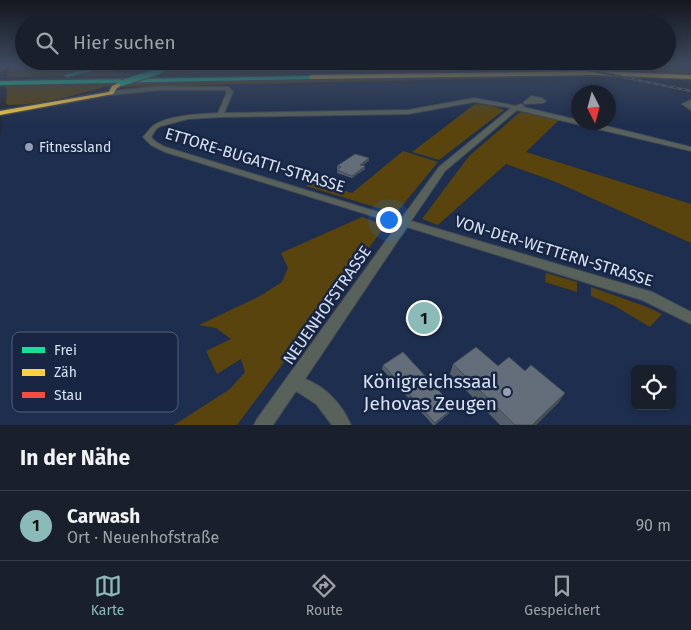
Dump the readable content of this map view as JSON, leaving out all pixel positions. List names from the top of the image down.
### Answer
{
  "streets": {
    "street": ["ETTORE-BUGATTI-STRASSE", "VON-DER-WETTERN-STRASSE", "NEUENHOFSTRASSE"]
  },
  "crossings": [
    ["ETTORE-BUGATTI-STRASSE", "VON-DER-WETTERN-STRASSE"],
    ["ETTORE-BUGATTI-STRASSE", "NEUENHOFSTRASSE"],
    ["VON-DER-WETTERN-STRASSE", "NEUENHOFSTRASSE"]
  ],
  "places": ["Fitnessland", "Königreichssaal Jehovas Zeugen"],
  "legend": ["Frei", "Zäh", "Stau"],
  "north": "bottom",
  "page": {
    "search": "Hier suchen",
    "pins": "1",
    "heading": "In der Nähe",
    "list": [
      {
        "mark": "1",
        "name": "Carwash",
        "note": "Ort · Neuenhofstraße",
        "value": "90 m"
      }
    ],
    "nav": ["Karte", "Route", "Gespeichert"]
  }
}
